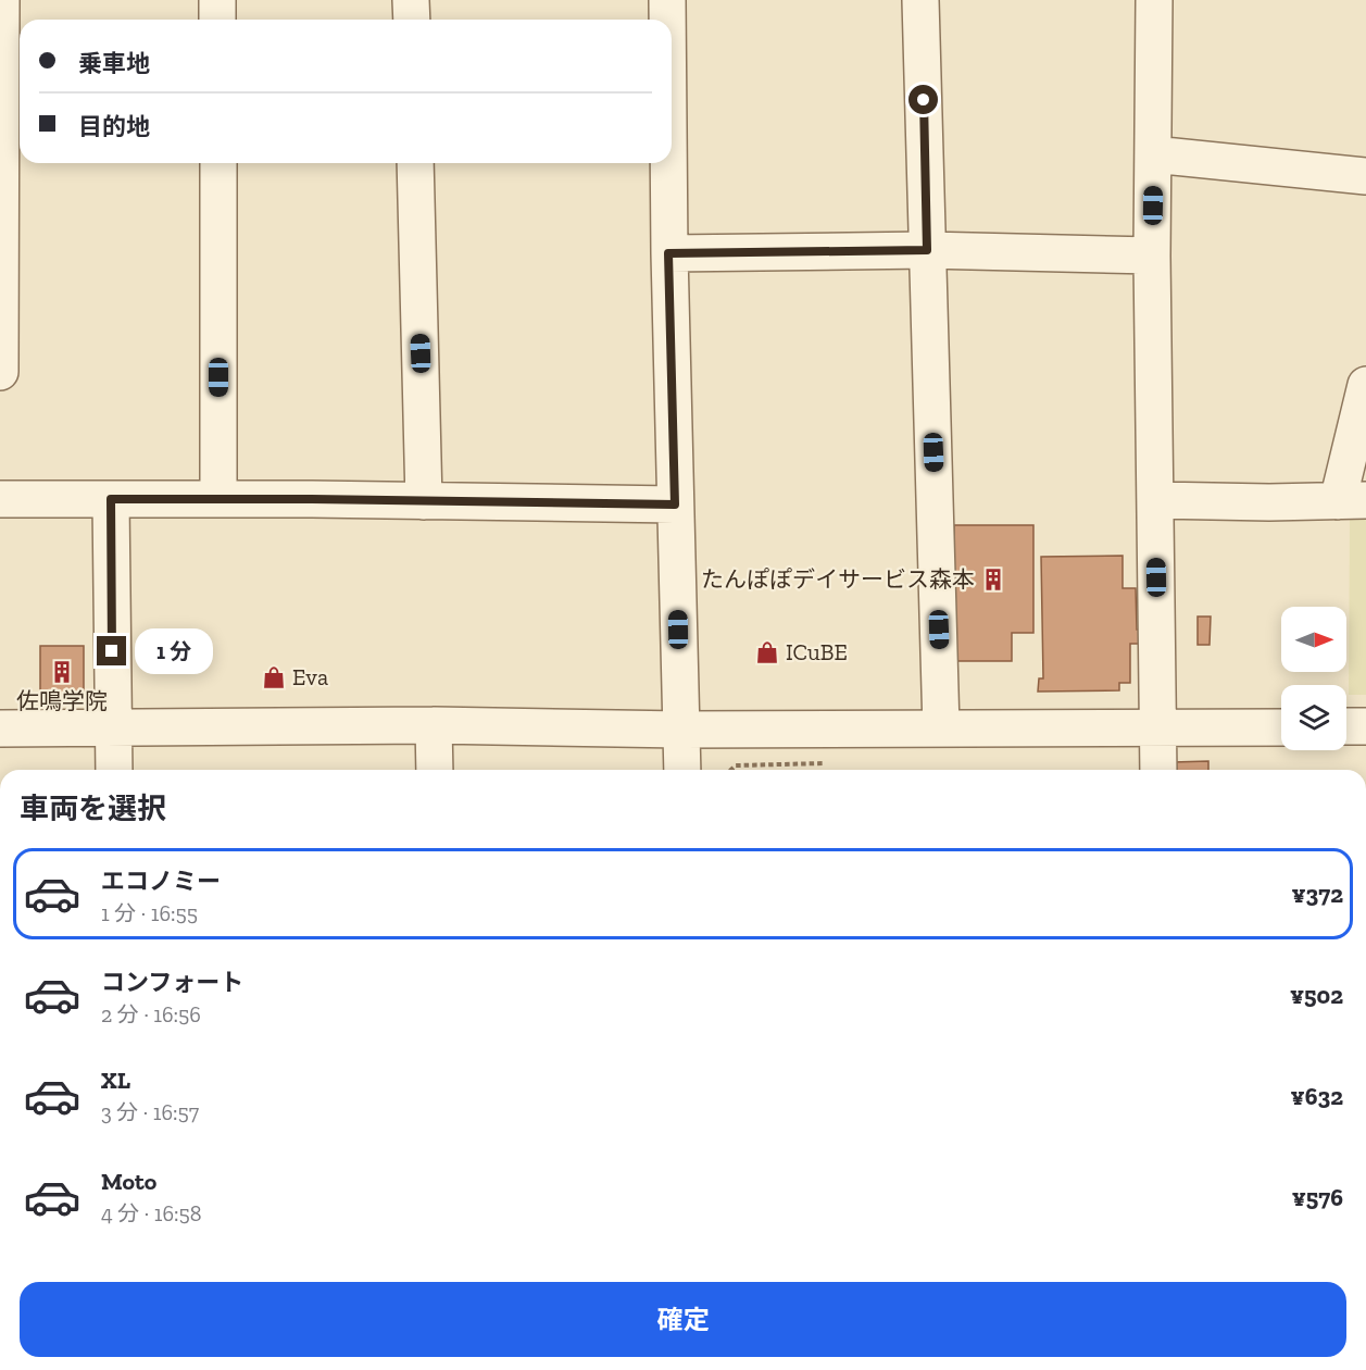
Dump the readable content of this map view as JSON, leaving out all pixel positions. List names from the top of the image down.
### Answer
{
  "places": {
    "building": ["たんぽぽデイサービス森本", "佐鳴学院"],
    "shop": ["ICuBE", "Eva"]
  },
  "north": "right",
  "page": {
    "banner": ["乗車地", "目的地"],
    "bubble": "1 分",
    "heading": "車両を選択",
    "list": [
      {
        "name": "エコノミー",
        "note": "1 分 · 16:55",
        "value": "¥372"
      },
      {
        "name": "コンフォート",
        "note": "2 分 · 16:56",
        "value": "¥502"
      },
      {
        "name": "XL",
        "note": "3 分 · 16:57",
        "value": "¥632"
      },
      {
        "name": "Moto",
        "note": "4 分 · 16:58",
        "value": "¥576"
      }
    ],
    "buttons": "確定"
  }
}
